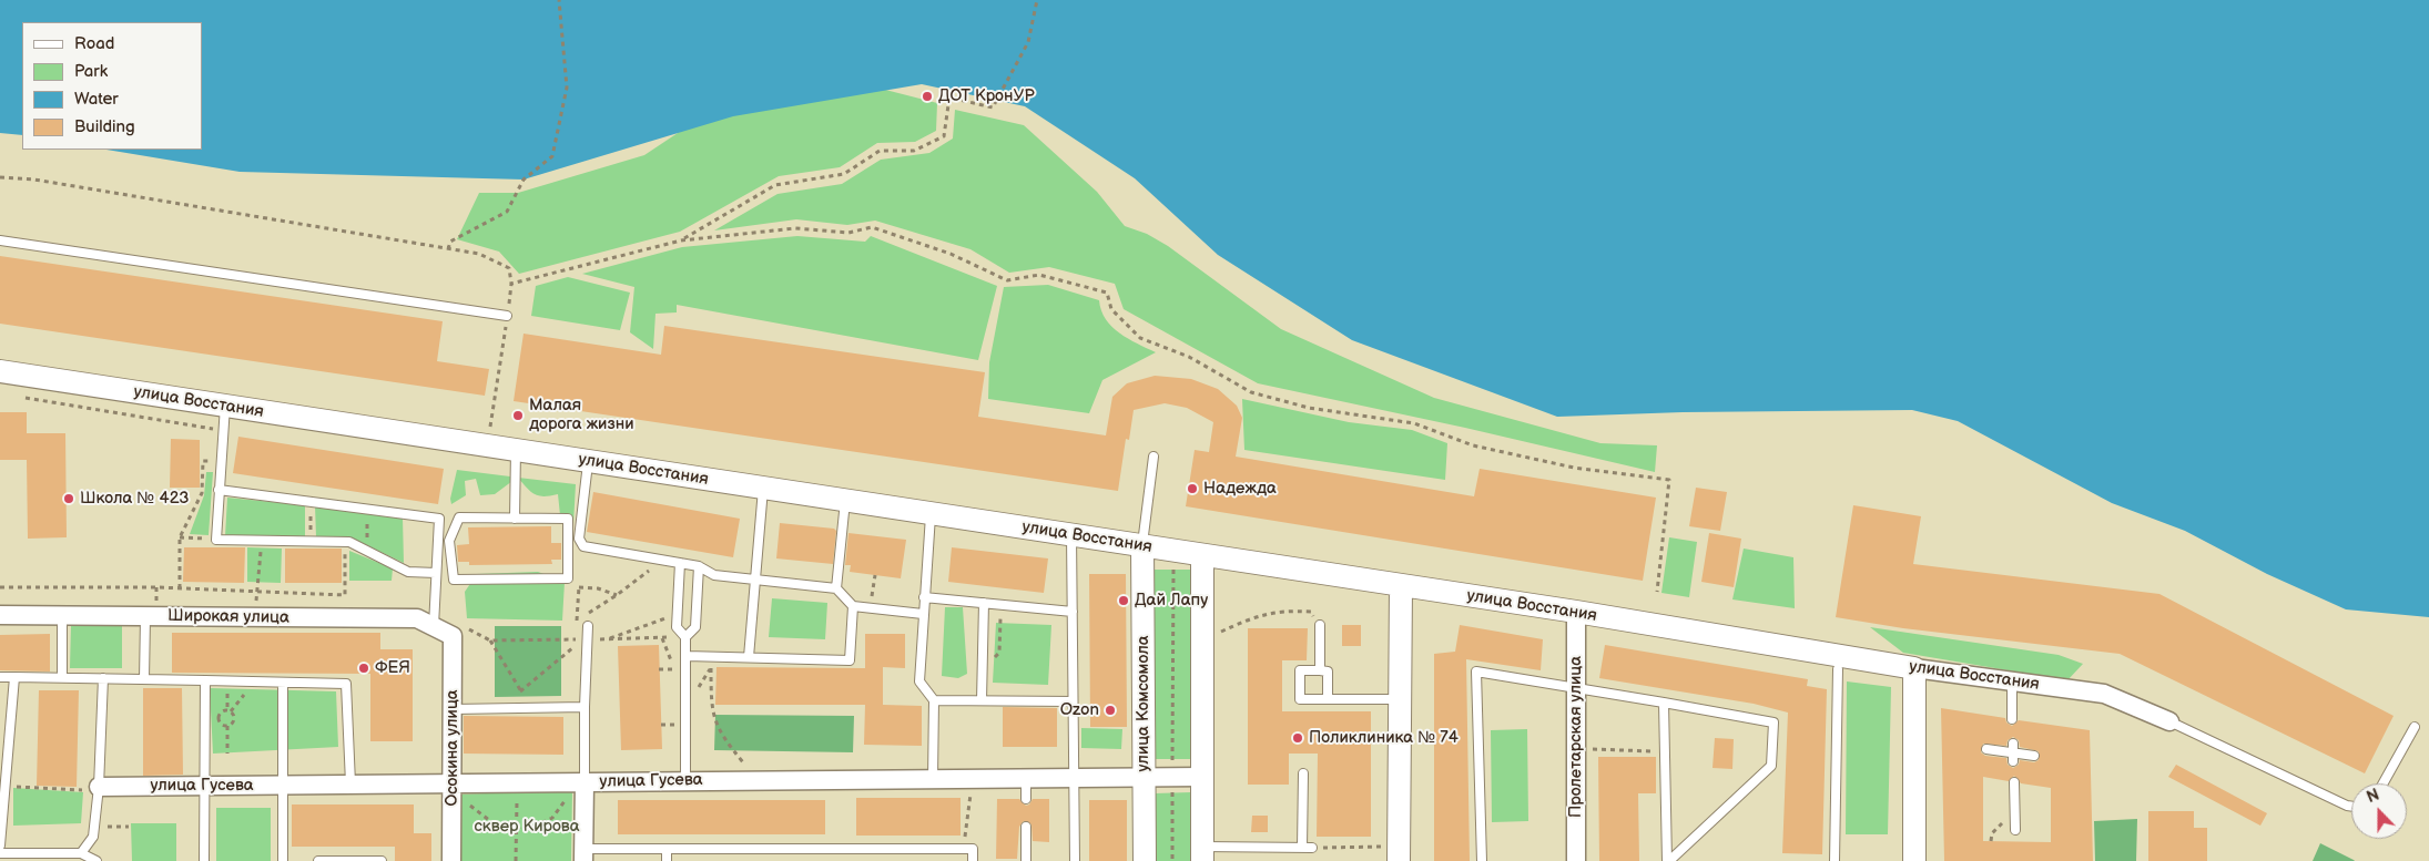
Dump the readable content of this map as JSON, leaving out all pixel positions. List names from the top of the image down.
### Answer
{
  "streets": {
    "street": [
      "улица Восстания",
      "Широкая улица",
      "улица Комсомола",
      "Пролетарская улица",
      "Осокина улица",
      "улица Гусева"
    ]
  },
  "crossings": [
    ["улица Восстания", "улица Комсомола"],
    ["улица Восстания", "Пролетарская улица"],
    ["Широкая улица", "Осокина улица"],
    ["улица Комсомола", "улица Гусева"],
    ["Осокина улица", "улица Гусева"]
  ],
  "parks": ["сквер Кирова"],
  "places": [
    "ДОТ КронУР",
    "Малая дорога жизни",
    "Надежда",
    "Школа № 423",
    "Дай Лапу",
    "ФЕЯ",
    "Ozon",
    "Поликлиника № 74"
  ],
  "legend": [
    "Road",
    "Park",
    "Water",
    "Building"
  ],
  "north": "top"
}
